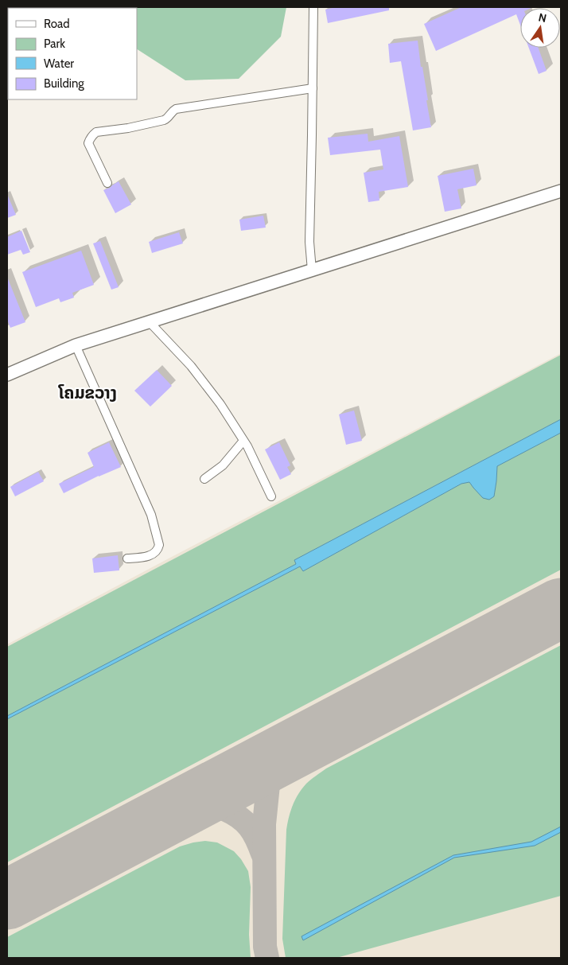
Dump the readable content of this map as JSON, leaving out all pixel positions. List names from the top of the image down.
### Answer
{
  "districts": ["ໂຄມຂວາງ"],
  "legend": [
    "Road",
    "Park",
    "Water",
    "Building"
  ],
  "north": "top"
}
